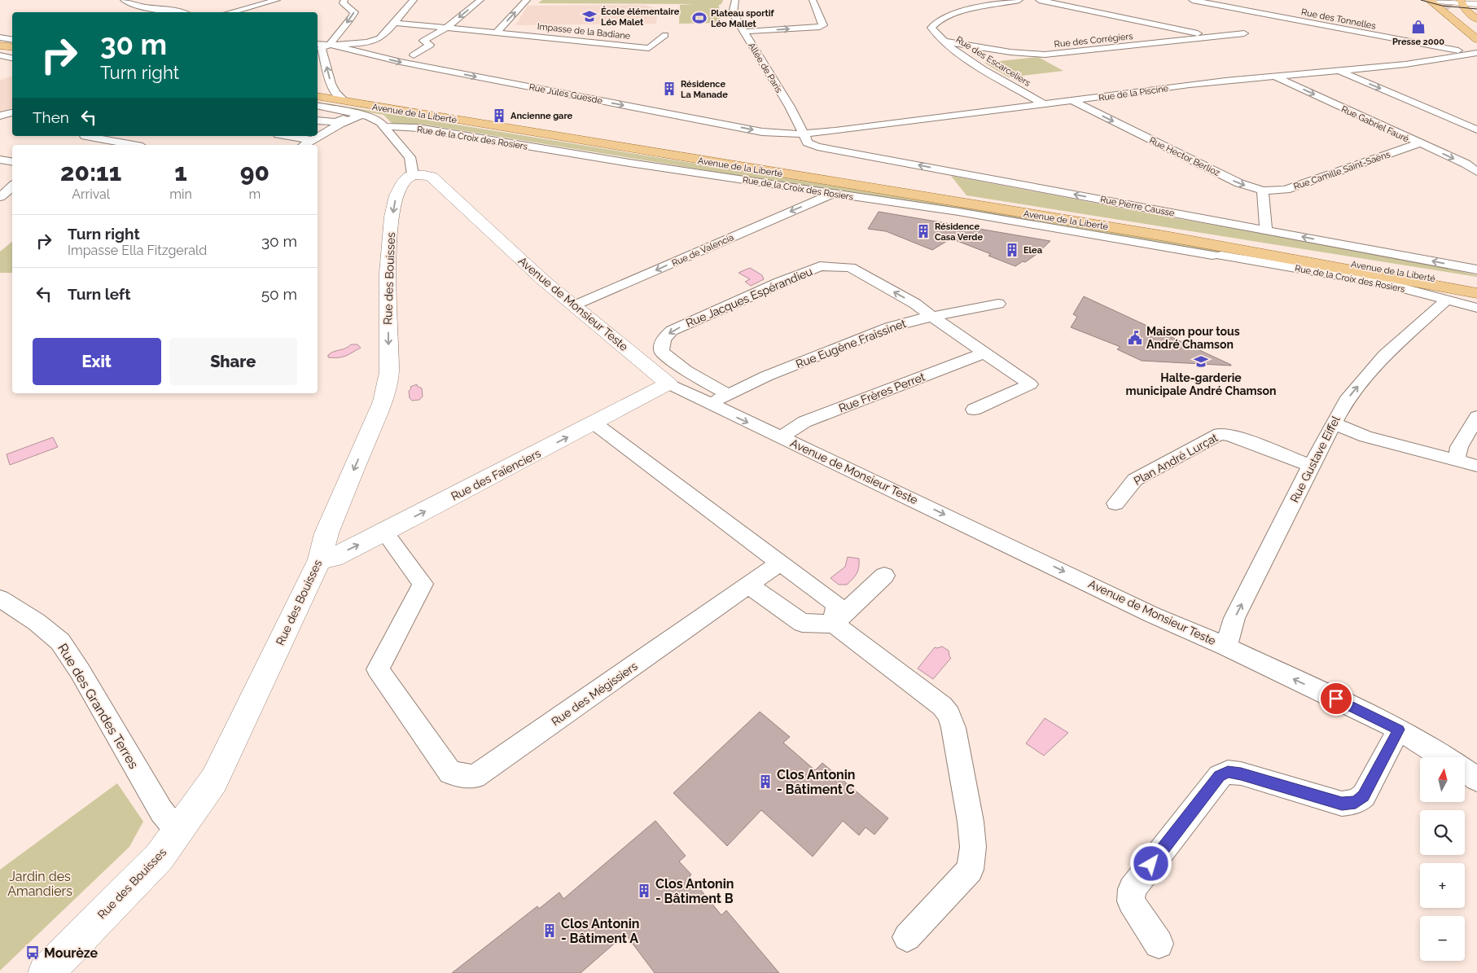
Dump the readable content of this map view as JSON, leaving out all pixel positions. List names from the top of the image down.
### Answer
{
  "streets": {
    "main road": ["Avenue de la Liberté"],
    "street": [
      "Rue des Tonnelles",
      "Impasse de la Badiane",
      "Rue des Corrégiers",
      "Rue des Escarceliers",
      "Allée de Paris",
      "Rue de la Piscine",
      "Rue Jules Guesde",
      "Rue Gabriel Fauré",
      "Rue de la Croix des Rosiers",
      "Rue Hector Berlioz",
      "Rue Camille Saint-Saëns",
      "Rue Pierre Causse",
      "Rue de Valencia",
      "Rue des Bouisses",
      "Rue Jacques Espérandieu",
      "Avenue de Monsieur Teste",
      "Rue Eugène Fraissinet",
      "Rue Frères Perret",
      "Plan André Lurçat",
      "Rue Gustave Eiffel",
      "Rue des Faïenciers",
      "Rue des Mégissiers",
      "Rue des Grandes Terres"
    ]
  },
  "crossings": [
    ["Rue des Tonnelles", "Rue de la Piscine"],
    ["Rue des Corrégiers", "Rue des Escarceliers"],
    ["Rue des Escarceliers", "Rue de la Piscine"],
    ["Allée de Paris", "Rue de la Piscine"],
    ["Allée de Paris", "Rue Jules Guesde"],
    ["Allée de Paris", "Rue Pierre Causse"],
    ["Rue de la Piscine", "Rue Jules Guesde"],
    ["Rue de la Piscine", "Rue Gabriel Fauré"],
    ["Rue de la Piscine", "Rue Hector Berlioz"],
    ["Rue de la Piscine", "Rue Pierre Causse"],
    ["Rue Jules Guesde", "Rue Pierre Causse"],
    ["Avenue de la Liberté", "Rue de la Croix des Rosiers"],
    ["Avenue de la Liberté", "Rue Gustave Eiffel"],
    ["Rue Gabriel Fauré", "Rue Camille Saint-Saëns"],
    ["Rue de la Croix des Rosiers", "Rue de Valencia"],
    ["Rue de la Croix des Rosiers", "Rue Gustave Eiffel"],
    ["Rue Hector Berlioz", "Rue Camille Saint-Saëns"],
    ["Rue de Valencia", "Avenue de Monsieur Teste"],
    ["Rue des Bouisses", "Avenue de Monsieur Teste"],
    ["Rue des Bouisses", "Rue des Faïenciers"],
    ["Rue des Bouisses", "Rue des Grandes Terres"],
    ["Rue Jacques Espérandieu", "Rue Eugène Fraissinet"],
    ["Rue Jacques Espérandieu", "Rue Frères Perret"],
    ["Avenue de Monsieur Teste", "Rue Eugène Fraissinet"],
    ["Avenue de Monsieur Teste", "Rue Frères Perret"],
    ["Avenue de Monsieur Teste", "Rue Gustave Eiffel"],
    ["Avenue de Monsieur Teste", "Rue des Faïenciers"],
    ["Plan André Lurçat", "Rue Gustave Eiffel"],
    ["Rue des Faïenciers", "Rue des Mégissiers"]
  ],
  "one_way": [
    "Rue Jules Guesde",
    "Rue Pierre Causse",
    "Rue de Valencia",
    "Rue des Bouisses",
    "Rue Gustave Eiffel",
    "Rue des Faïenciers"
  ],
  "parks": ["Jardin des Amandiers"],
  "places": {
    "school or university": ["École élémentaire Léo Malet", "Halte-garderie municipale André Chamson"],
    "sports": ["Plateau sportif Léo Mallet"],
    "shop": ["Presse 2000"],
    "building": [
      "Résidence La Manade",
      "Ancienne gare",
      "Résidence Casa Verde",
      "Elea",
      "Clos Antonin - Bâtiment C",
      "Clos Antonin - Bâtiment B",
      "Clos Antonin - Bâtiment A"
    ],
    "public building": ["Maison pour tous André Chamson"],
    "bus stop": ["Mourèze"]
  },
  "north": "top",
  "page": {
    "turn": ["30 m", "Turn right"],
    "then": "Then",
    "eta": [
      "20:11",
      "Arrival",
      "1",
      "min",
      "90",
      "m"
    ],
    "list": [
      {
        "name": "Turn right",
        "note": "Impasse Ella Fitzgerald",
        "value": "30 m"
      },
      {
        "name": "Turn left",
        "value": "50 m"
      }
    ],
    "buttons": ["Exit", "Share"],
    "map_buttons": ["+", "−"]
  }
}
